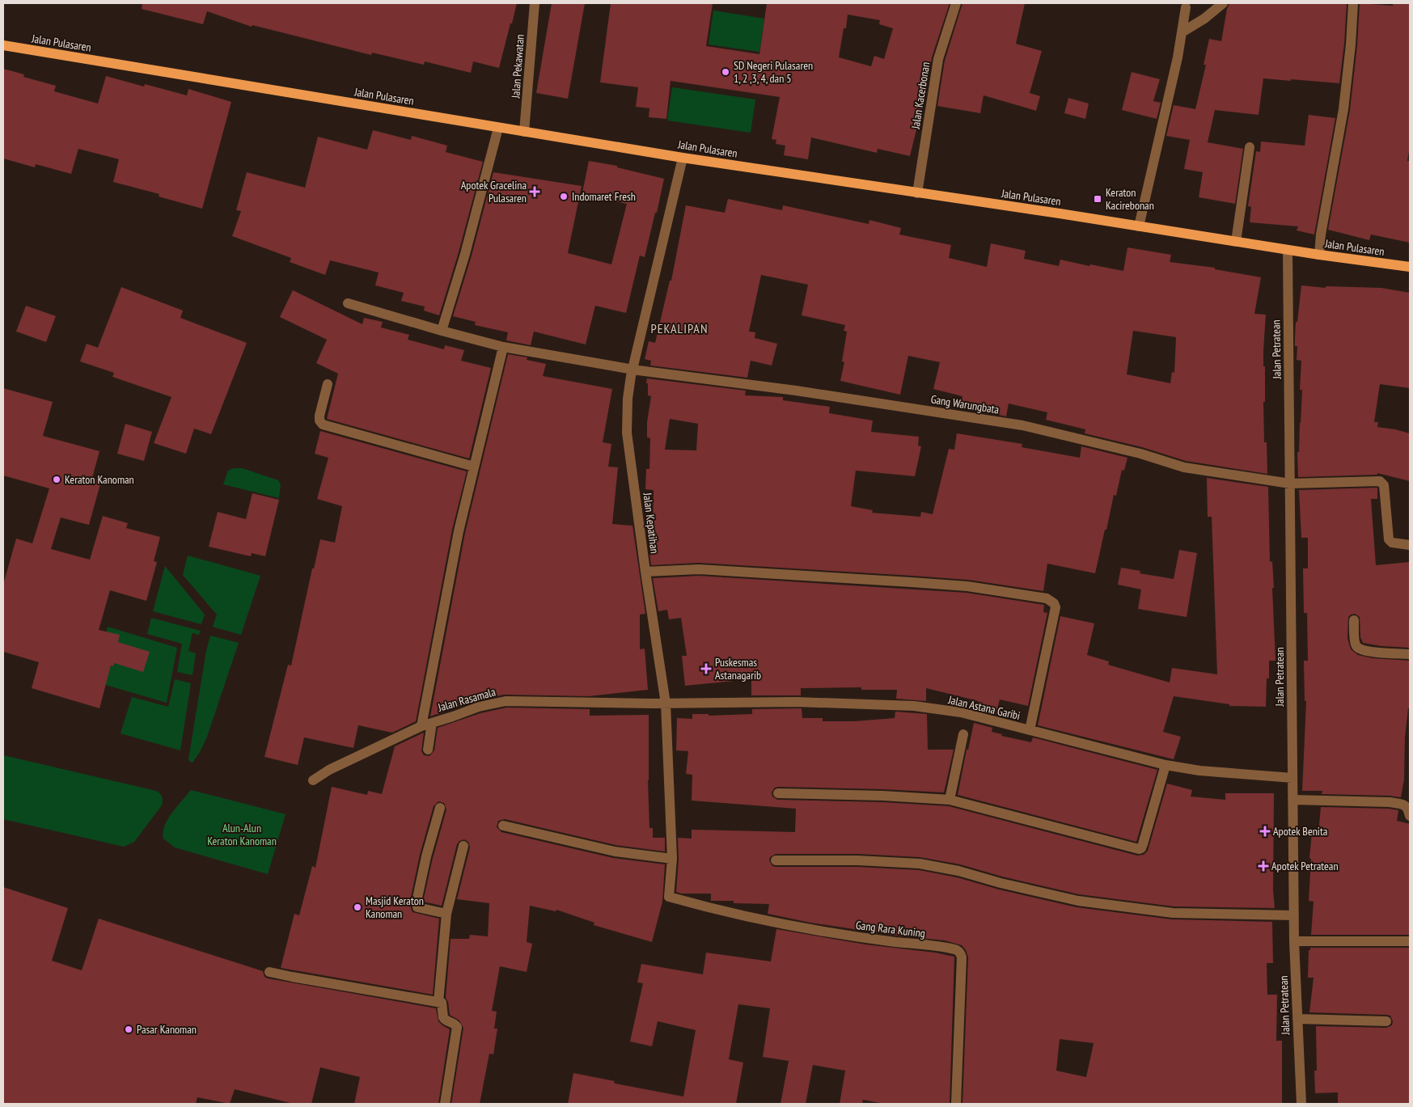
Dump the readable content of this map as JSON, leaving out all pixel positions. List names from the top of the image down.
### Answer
{
  "streets": {
    "main road": ["Jalan Pulasaren"],
    "street": [
      "Jalan Pekawatan",
      "Jalan Kacerbonan",
      "Jalan Petratean",
      "Gang Warungbata",
      "Jalan Kepatihan",
      "Jalan Rasamala",
      "Jalan Astana Garibi",
      "Gang Rara Kuning"
    ]
  },
  "crossings": [
    ["Jalan Pulasaren", "Jalan Pekawatan"],
    ["Jalan Pulasaren", "Jalan Kacerbonan"],
    ["Jalan Pulasaren", "Jalan Petratean"],
    ["Jalan Pulasaren", "Jalan Kepatihan"],
    ["Jalan Petratean", "Gang Warungbata"],
    ["Jalan Petratean", "Jalan Astana Garibi"],
    ["Gang Warungbata", "Jalan Kepatihan"],
    ["Jalan Kepatihan", "Jalan Rasamala"],
    ["Jalan Kepatihan", "Jalan Astana Garibi"],
    ["Jalan Kepatihan", "Gang Rara Kuning"],
    ["Jalan Rasamala", "Jalan Astana Garibi"]
  ],
  "districts": ["PEKALIPAN"],
  "parks": ["Alun-Alun Keraton Kanoman"],
  "places": {
    "other": [
      "SD Negeri Pulasaren 1, 2 ,3, 4, dan 5",
      "Indomaret Fresh",
      "Keraton Kanoman",
      "Masjid Keraton Kanoman",
      "Pasar Kanoman"
    ],
    "health": [
      "Apotek Gracelina Pulasaren",
      "Puskesmas Astanagarib",
      "Apotek Benita",
      "Apotek Petratean"
    ],
    "transit": ["Keraton Kacirebonan"]
  }
}
